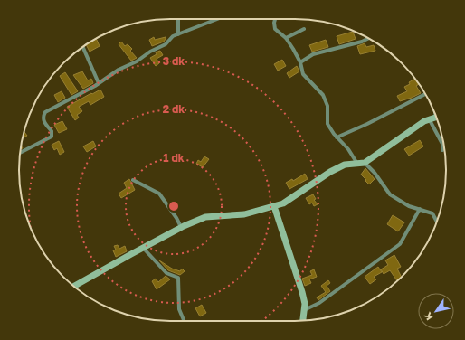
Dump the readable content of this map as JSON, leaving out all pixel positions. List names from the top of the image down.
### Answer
{
  "north": "bottom left",
  "rings": ["3 dk", "2 dk", "1 dk"]
}
